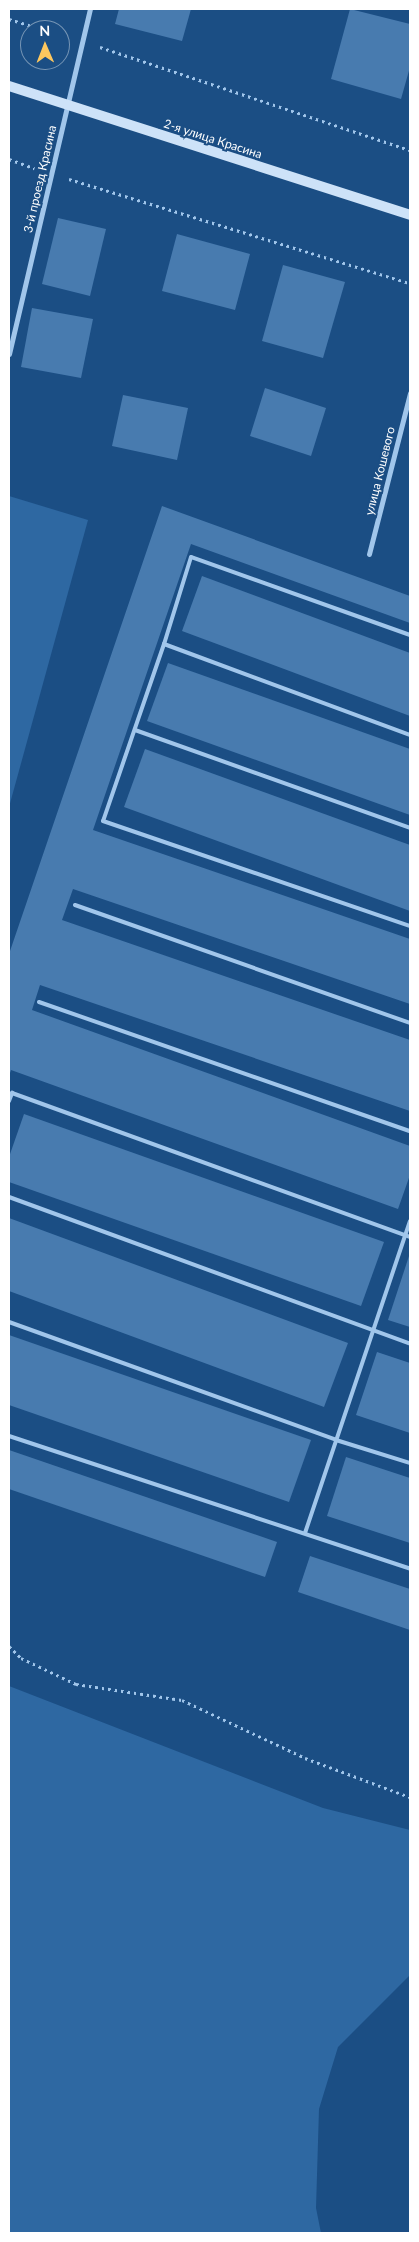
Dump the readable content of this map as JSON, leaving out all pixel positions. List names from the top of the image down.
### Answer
{
  "streets": {
    "main road": ["2-я улица Красина"],
    "street": ["3-й проезд Красина", "улица Кошевого"]
  },
  "crossings": [
    ["2-я улица Красина", "3-й проезд Красина"]
  ],
  "north": "top"
}
